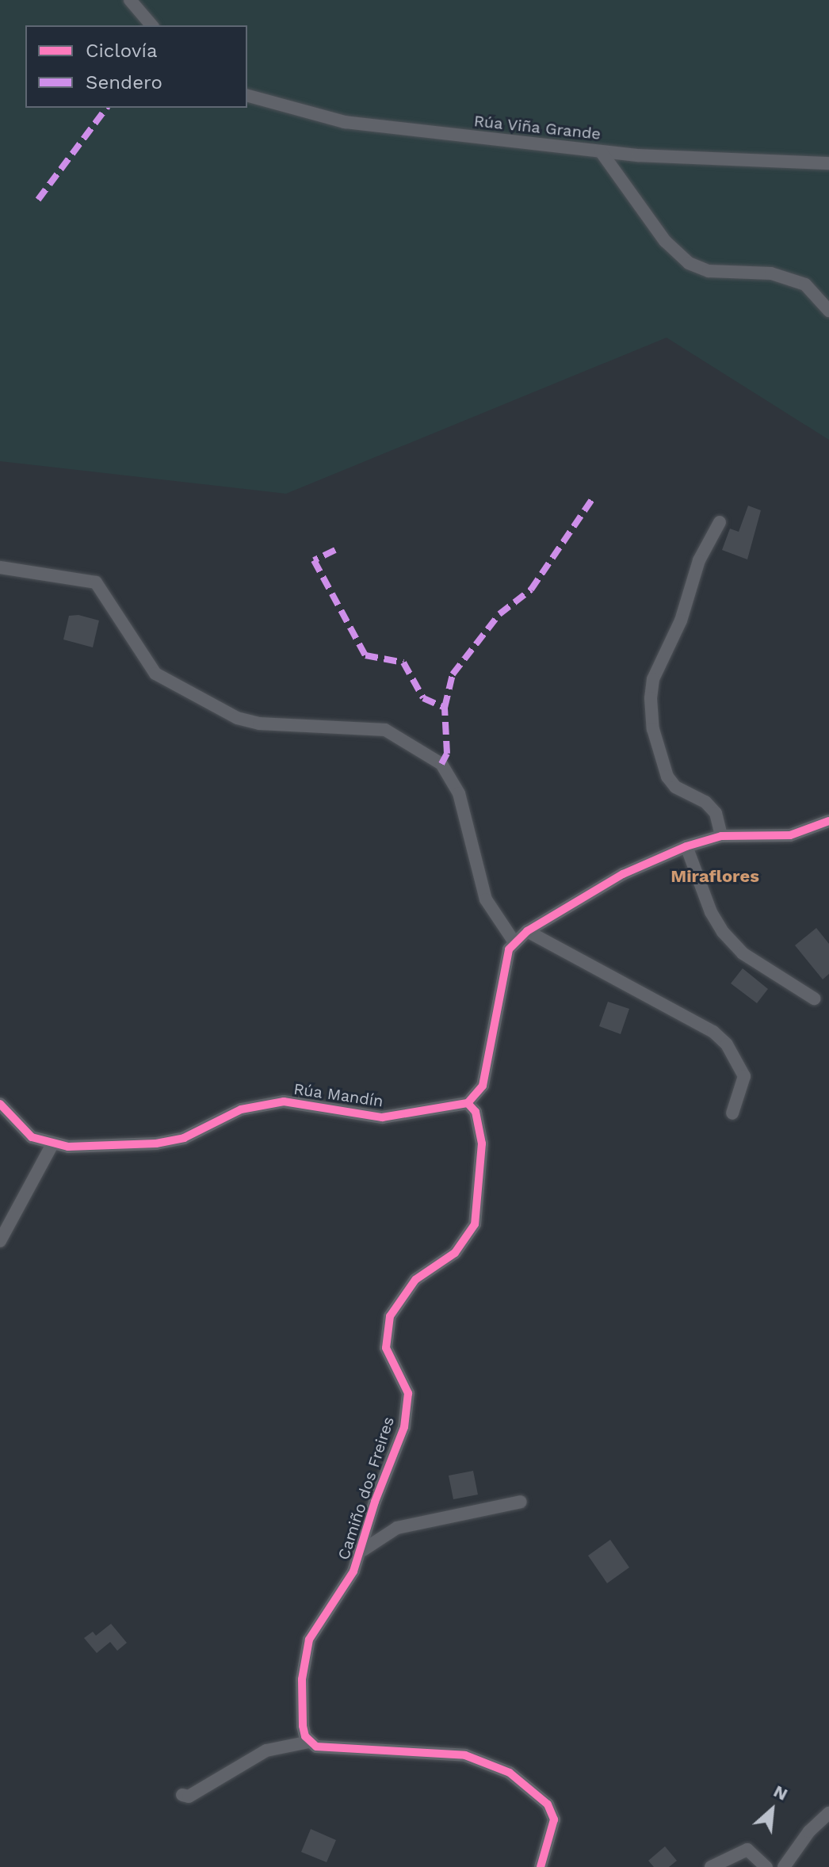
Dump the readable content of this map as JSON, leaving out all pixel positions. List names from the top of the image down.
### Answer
{
  "streets": {
    "street": ["Rúa Viña Grande", "Rúa Mandín", "Camiño dos Freires"]
  },
  "crossings": [
    ["Rúa Mandín", "Camiño dos Freires"]
  ],
  "districts": ["Miraflores"],
  "legend": ["Ciclovía", "Sendero"],
  "north": "top right"
}
